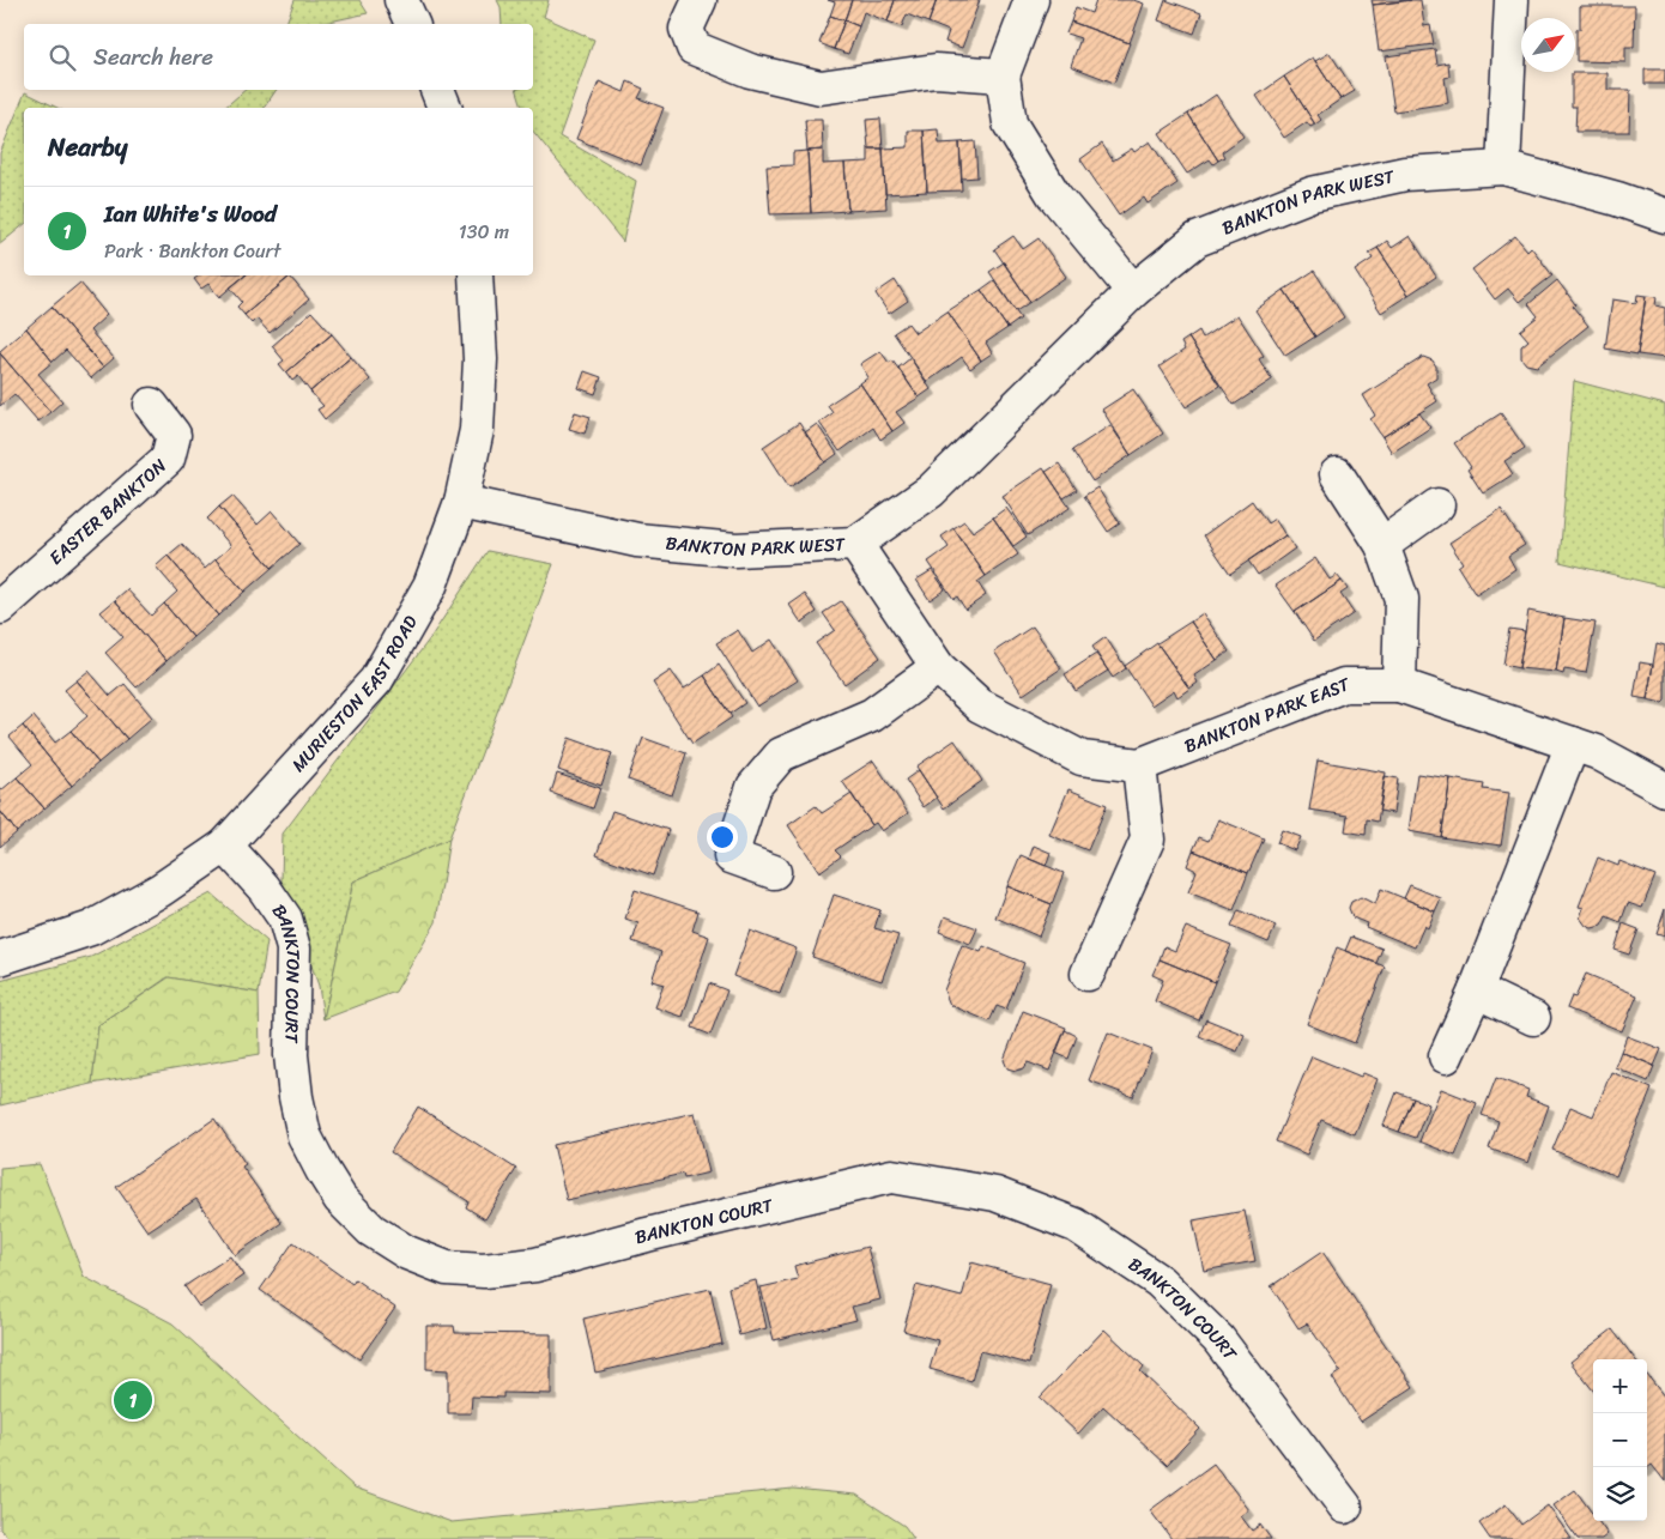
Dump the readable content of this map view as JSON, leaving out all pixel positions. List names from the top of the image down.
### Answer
{
  "streets": {
    "street": [
      "BANKTON PARK WEST",
      "EASTER BANKTON",
      "MURIESTON EAST ROAD",
      "BANKTON PARK EAST",
      "BANKTON COURT"
    ]
  },
  "crossings": [
    ["BANKTON PARK WEST", "MURIESTON EAST ROAD"],
    ["BANKTON PARK WEST", "BANKTON PARK EAST"],
    ["MURIESTON EAST ROAD", "BANKTON COURT"]
  ],
  "north": "top right",
  "page": {
    "search": "Search here",
    "heading": "Nearby",
    "list": [
      {
        "mark": "1",
        "name": "Ian White's Wood",
        "note": "Park · Bankton Court",
        "value": "130 m"
      }
    ],
    "map_buttons": ["+", "−"],
    "pins": "1"
  }
}
